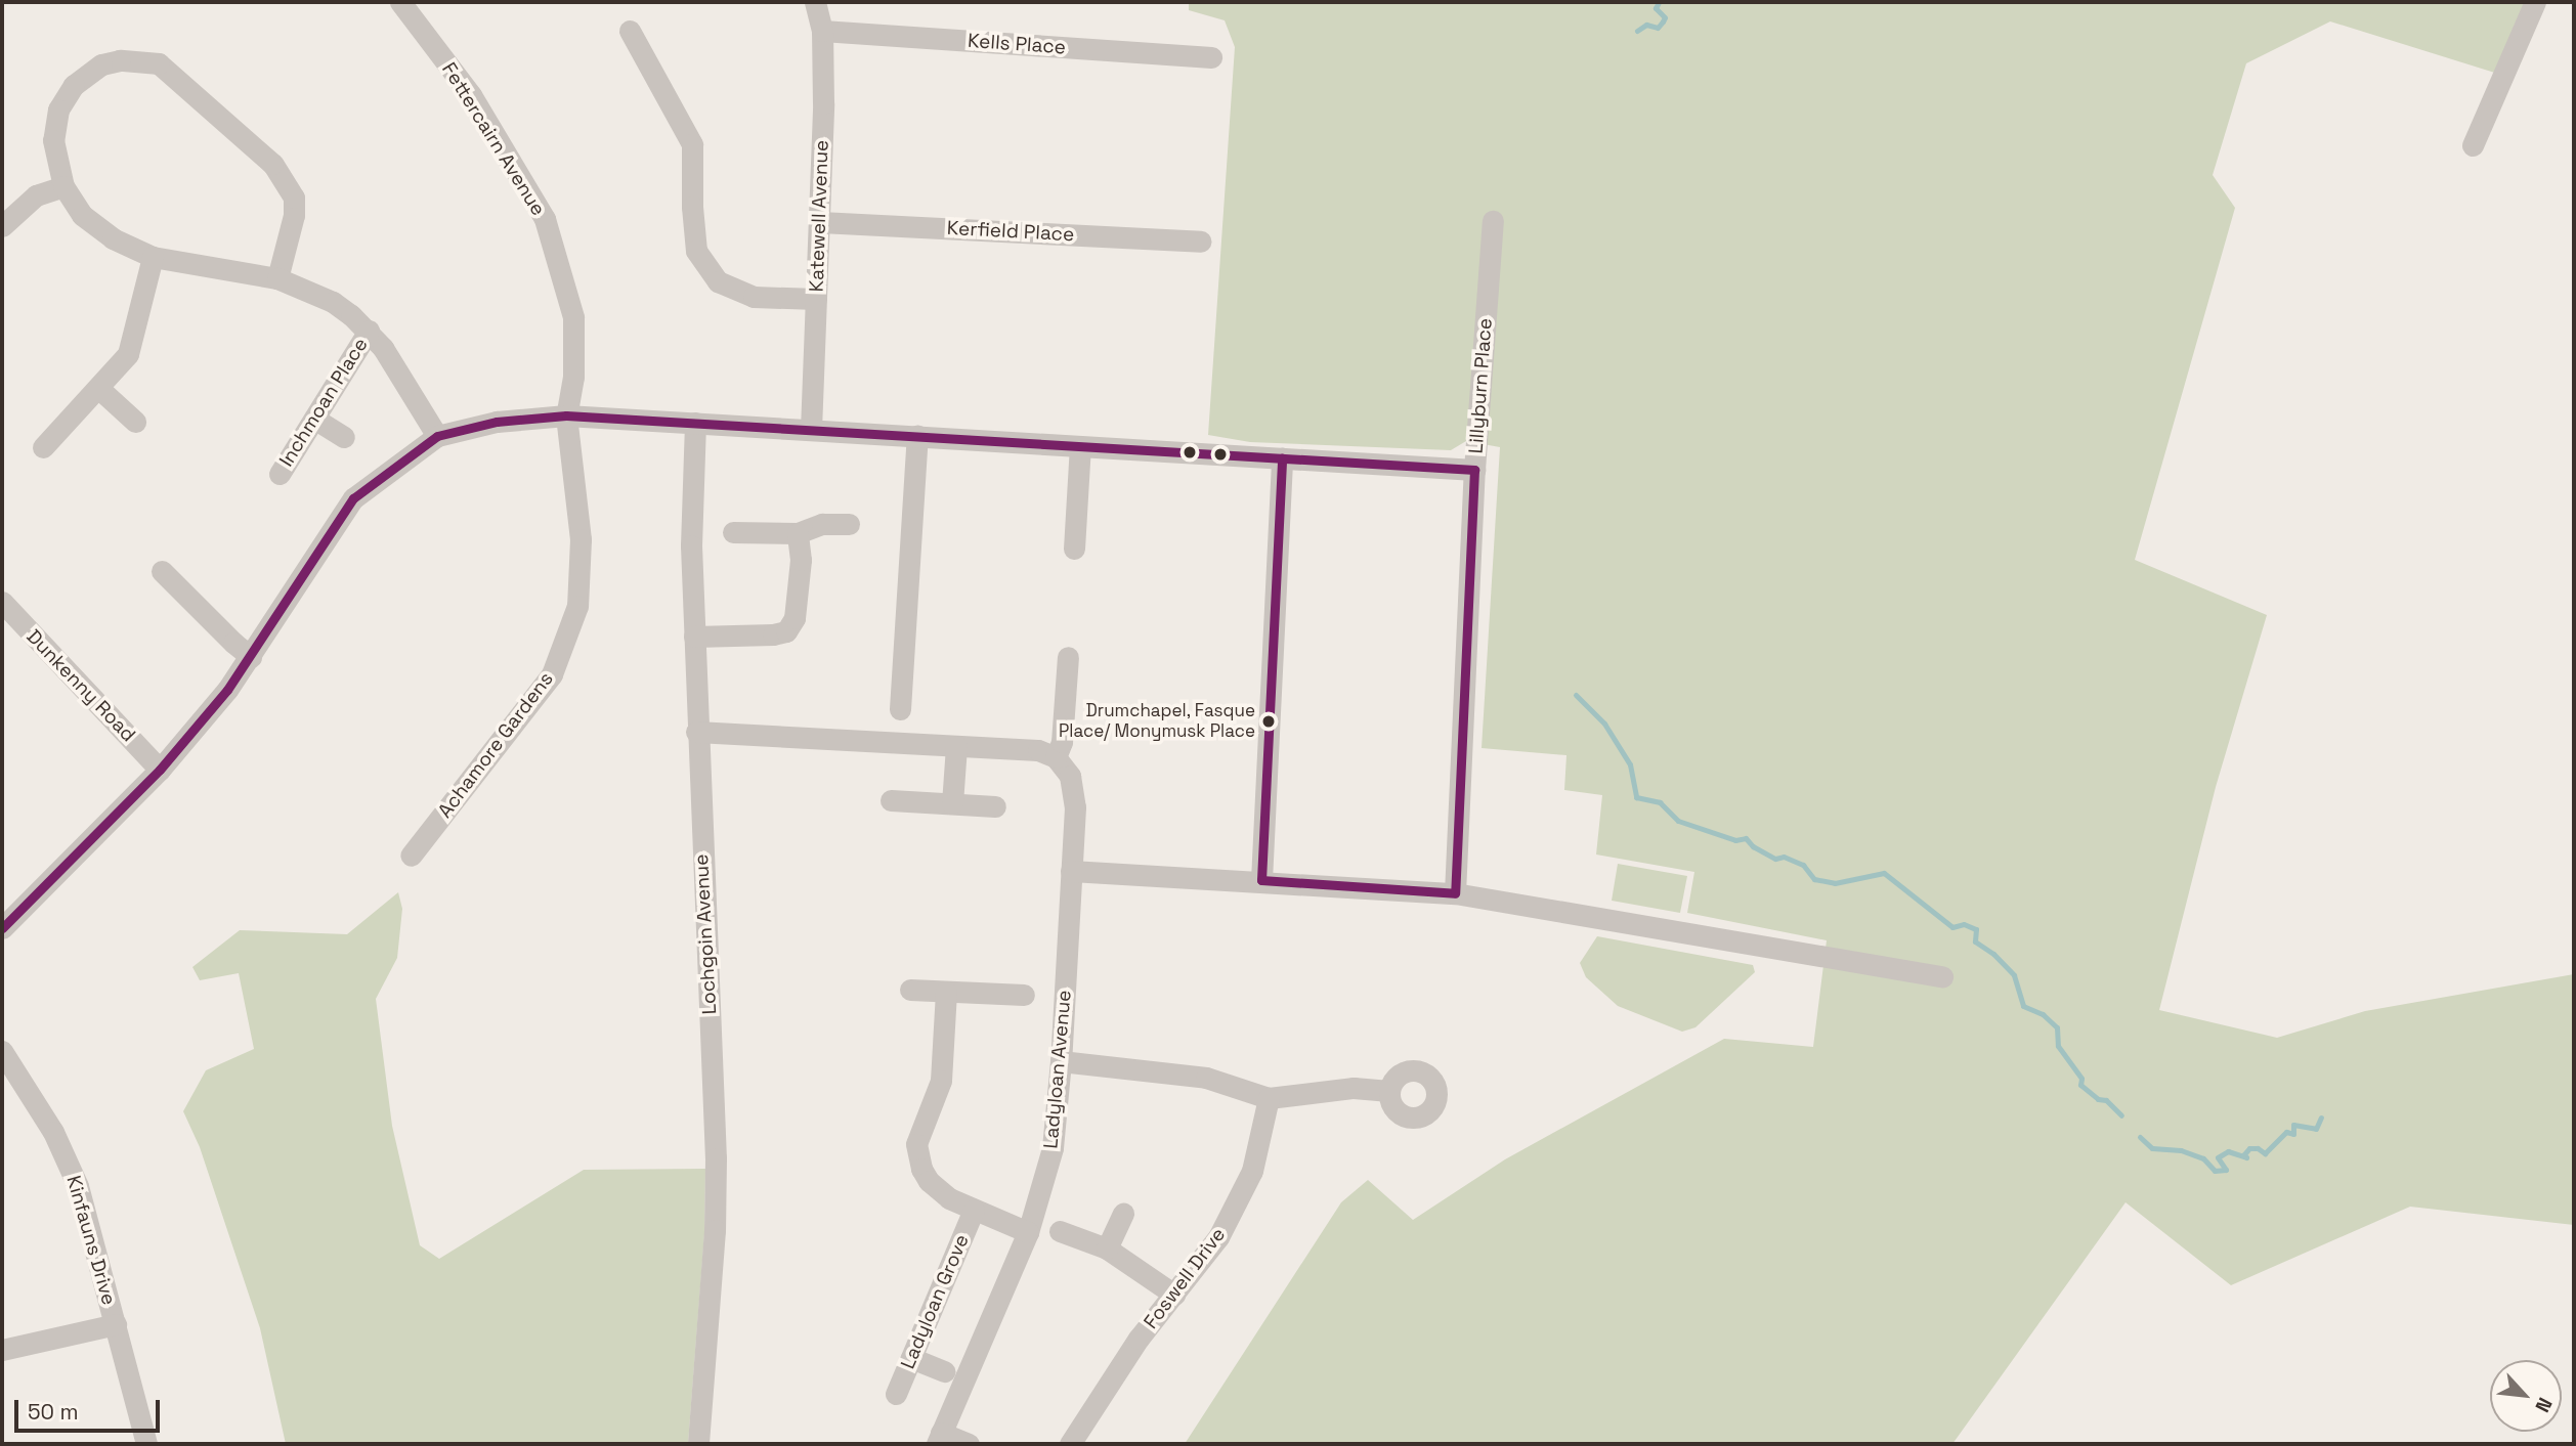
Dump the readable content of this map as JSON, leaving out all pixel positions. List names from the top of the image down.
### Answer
{
  "streets": {
    "street": [
      "Kells Place",
      "Fettercairn Avenue",
      "Katewell Avenue",
      "Kerfield Place",
      "Lillyburn Place",
      "Inchmoan Place",
      "Dunkenny Road",
      "Achamore Gardens",
      "Lochgoin Avenue",
      "Ladyloan Avenue",
      "Kinfauns Drive",
      "Foswell Drive",
      "Ladyloan Grove"
    ]
  },
  "crossings": [
    ["Kells Place", "Katewell Avenue"],
    ["Fettercairn Avenue", "Achamore Gardens"],
    ["Katewell Avenue", "Kerfield Place"]
  ],
  "places": ["Drumchapel, Fasque Place/ Monymusk Place"],
  "scale_bar": "50 m",
  "north": "bottom right"
}
